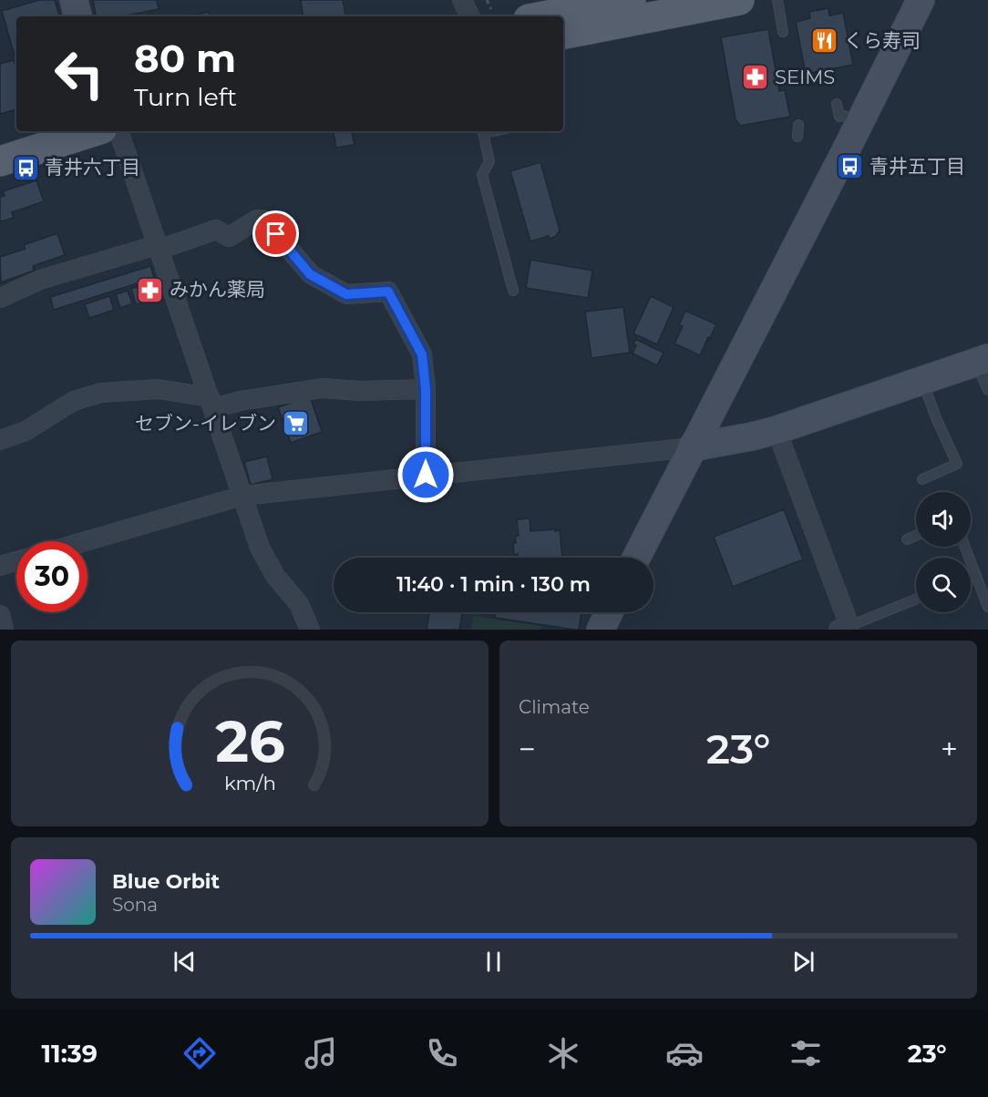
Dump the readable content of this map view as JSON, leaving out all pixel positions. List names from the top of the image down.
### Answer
{
  "places": {
    "restaurant": ["くら寿司"],
    "pharmacy": ["SEIMS", "みかん薬局"],
    "bus stop": ["青井五丁目", "青井六丁目"],
    "supermarket": ["セブン-イレブン"]
  },
  "page": {
    "turn": ["80 m", "Turn left"],
    "limit": "30",
    "trip": "11:40 · 1 min · 130 m",
    "tile": "Climate",
    "heat": ["−", "23°", "+"],
    "song": ["Blue Orbit", "Sona"],
    "tabs": ["11:39", "23°"],
    "gauge": ["26", "km/h"]
  }
}
